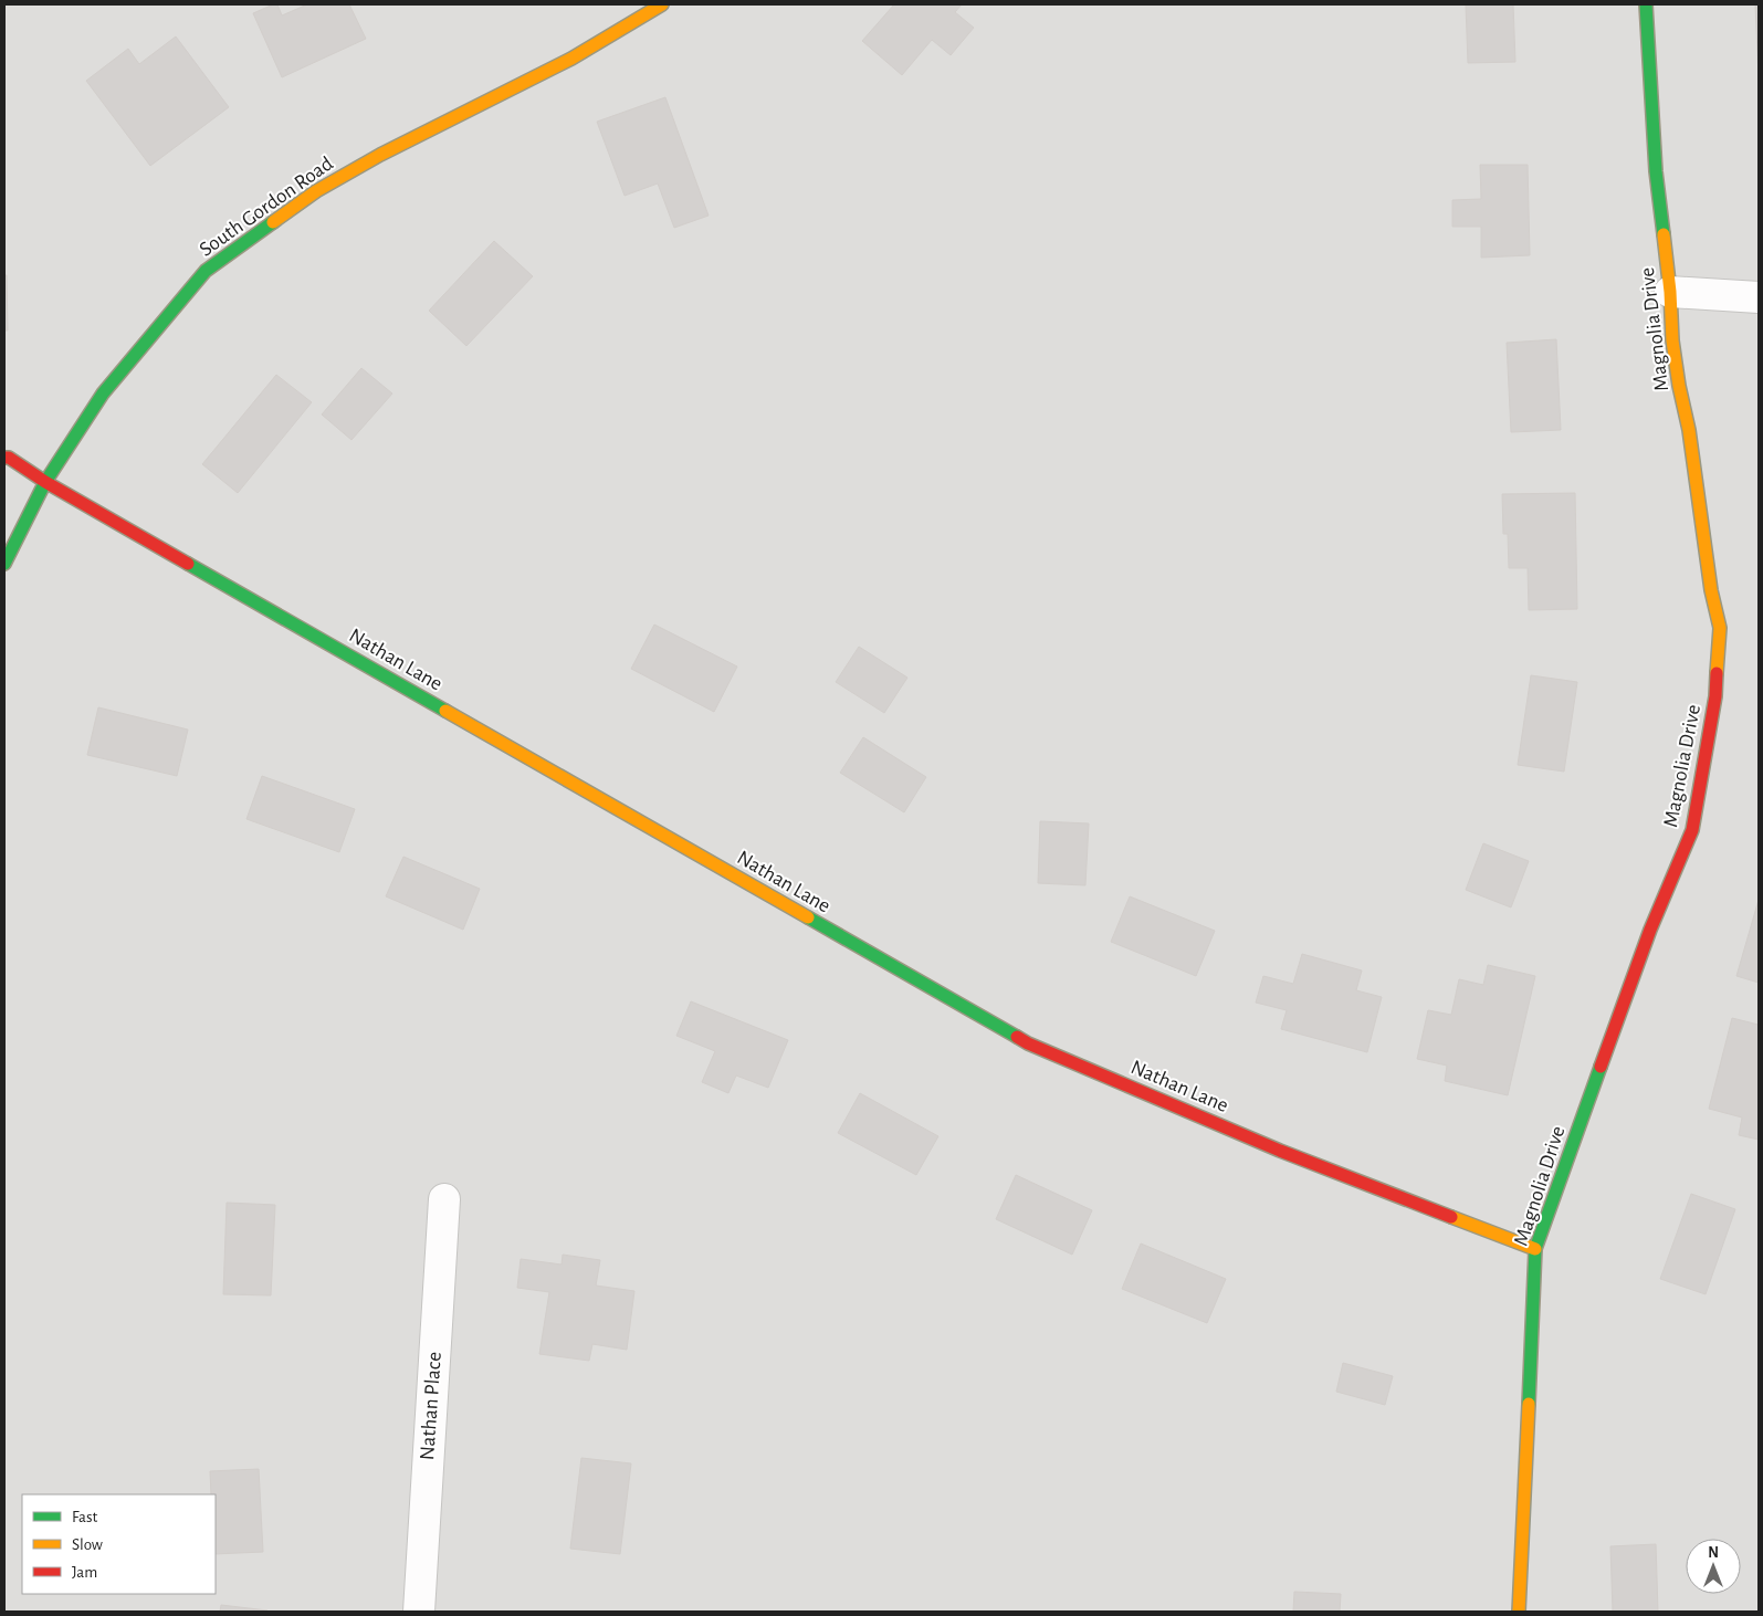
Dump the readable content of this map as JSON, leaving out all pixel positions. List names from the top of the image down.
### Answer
{
  "streets": {
    "street": [
      "South Gordon Road",
      "Magnolia Drive",
      "Nathan Lane",
      "Nathan Place"
    ]
  },
  "crossings": [
    ["South Gordon Road", "Nathan Lane"],
    ["Magnolia Drive", "Nathan Lane"]
  ],
  "legend": ["Fast", "Slow", "Jam"],
  "north": "top"
}
